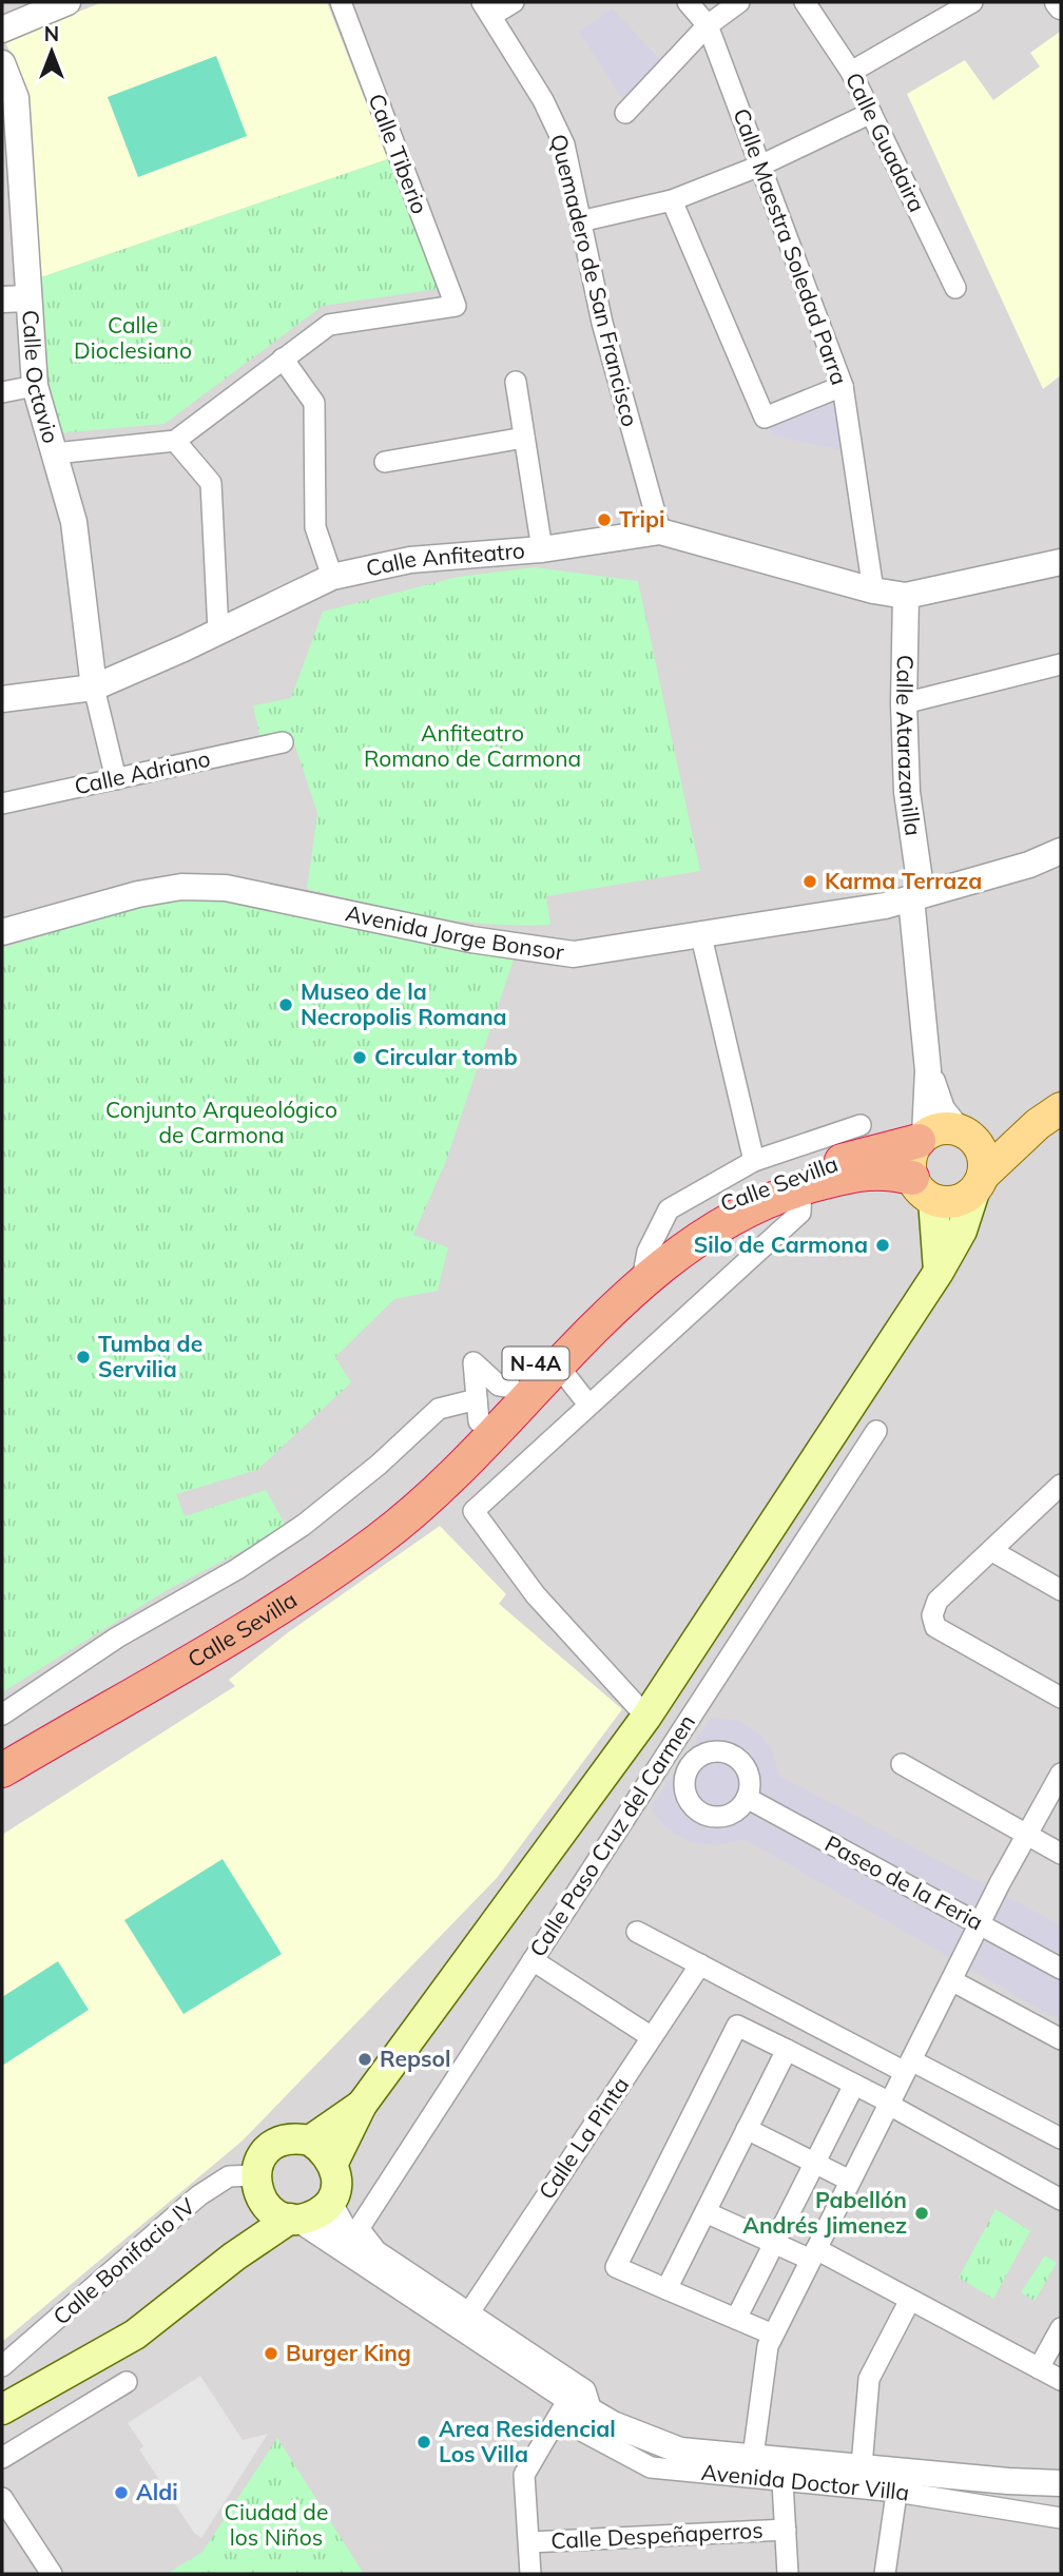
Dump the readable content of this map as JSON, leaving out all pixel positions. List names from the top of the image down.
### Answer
{
  "streets": {
    "highway": ["Calle Sevilla", "N-4A"],
    "street": [
      "Calle Guadaira",
      "Calle Tiberio",
      "Calle Maestra Soledad Parra",
      "Quemadero de San Francisco",
      "Calle Octavio",
      "Calle Anfiteatro",
      "Calle Atarazanilla",
      "Calle Adriano",
      "Avenida Jorge Bonsor",
      "Calle Paso Cruz del Carmen",
      "Paseo de la Feria",
      "Calle La Pinta",
      "Calle Bonifacio IV",
      "Avenida Doctor Villa",
      "Calle Despeñaperros"
    ]
  },
  "crossings": [
    ["Calle Maestra Soledad Parra", "Calle Anfiteatro"],
    ["Quemadero de San Francisco", "Calle Anfiteatro"],
    ["Calle Octavio", "Calle Anfiteatro"],
    ["Calle Anfiteatro", "Calle Atarazanilla"],
    ["Calle Atarazanilla", "Avenida Jorge Bonsor"],
    ["Calle Sevilla", "N-4A"],
    ["Calle Paso Cruz del Carmen", "Avenida Doctor Villa"],
    ["Calle La Pinta", "Avenida Doctor Villa"]
  ],
  "parks": [
    "Calle Dioclesiano",
    "Anfiteatro Romano de Carmona",
    "Conjunto Arqueológico de Carmona",
    "Ciudad de los Niños"
  ],
  "places": [
    "Tripi",
    "Karma Terraza",
    "Museo de la Necropolis Romana",
    "Circular tomb",
    "Silo de Carmona",
    "Tumba de Servilia",
    "Repsol",
    "Pabellón Andrés Jimenez",
    "Burger King",
    "Area Residencial Los Villa",
    "Aldi"
  ],
  "north": "top"
}
